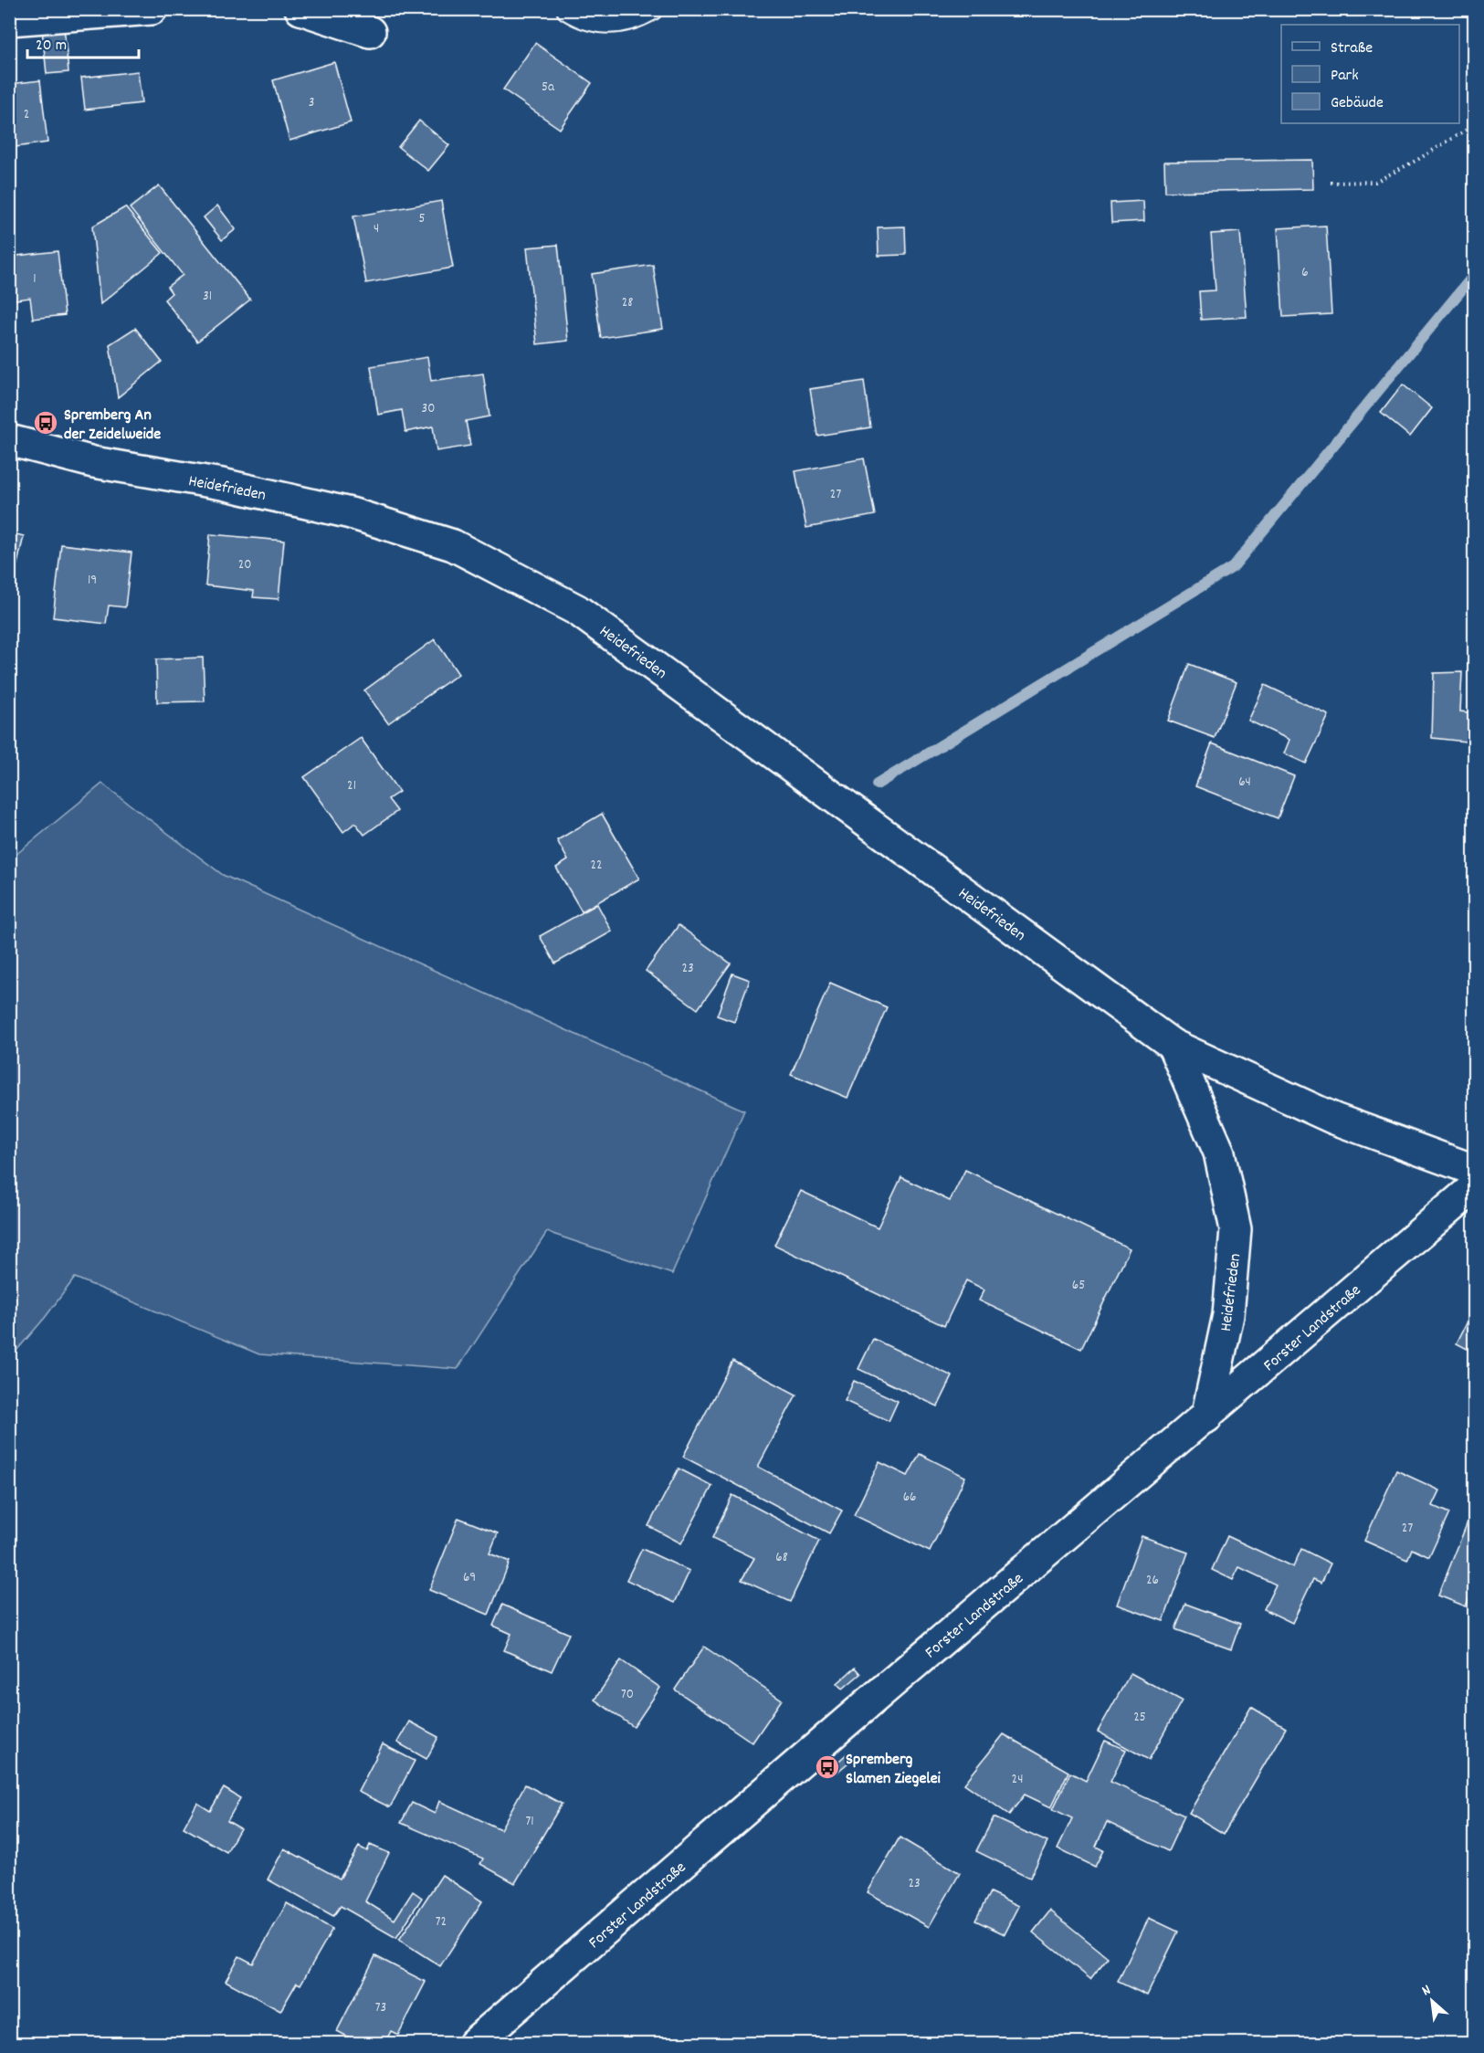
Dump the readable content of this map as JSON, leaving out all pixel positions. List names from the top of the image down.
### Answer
{
  "streets": {
    "street": ["Heidefrieden", "Forster Landstraße"]
  },
  "crossings": [
    ["Heidefrieden", "Forster Landstraße"]
  ],
  "places": {
    "bus stop": ["Spremberg An der Zeidelweide", "Spremberg Slamen Ziegelei"]
  },
  "house_numbers": [
    "5a",
    "3",
    "2",
    "5",
    "4",
    "6",
    "1",
    "31",
    "28",
    "30",
    "27",
    "20",
    "19",
    "64",
    "21",
    "22",
    "23",
    "65",
    "66",
    "27",
    "68",
    "69",
    "26",
    "70",
    "25",
    "24",
    "71",
    "23",
    "72",
    "73"
  ],
  "legend": ["Straße", "Park", "Gebäude"],
  "scale_bar": "20 m",
  "north": "top left"
}
